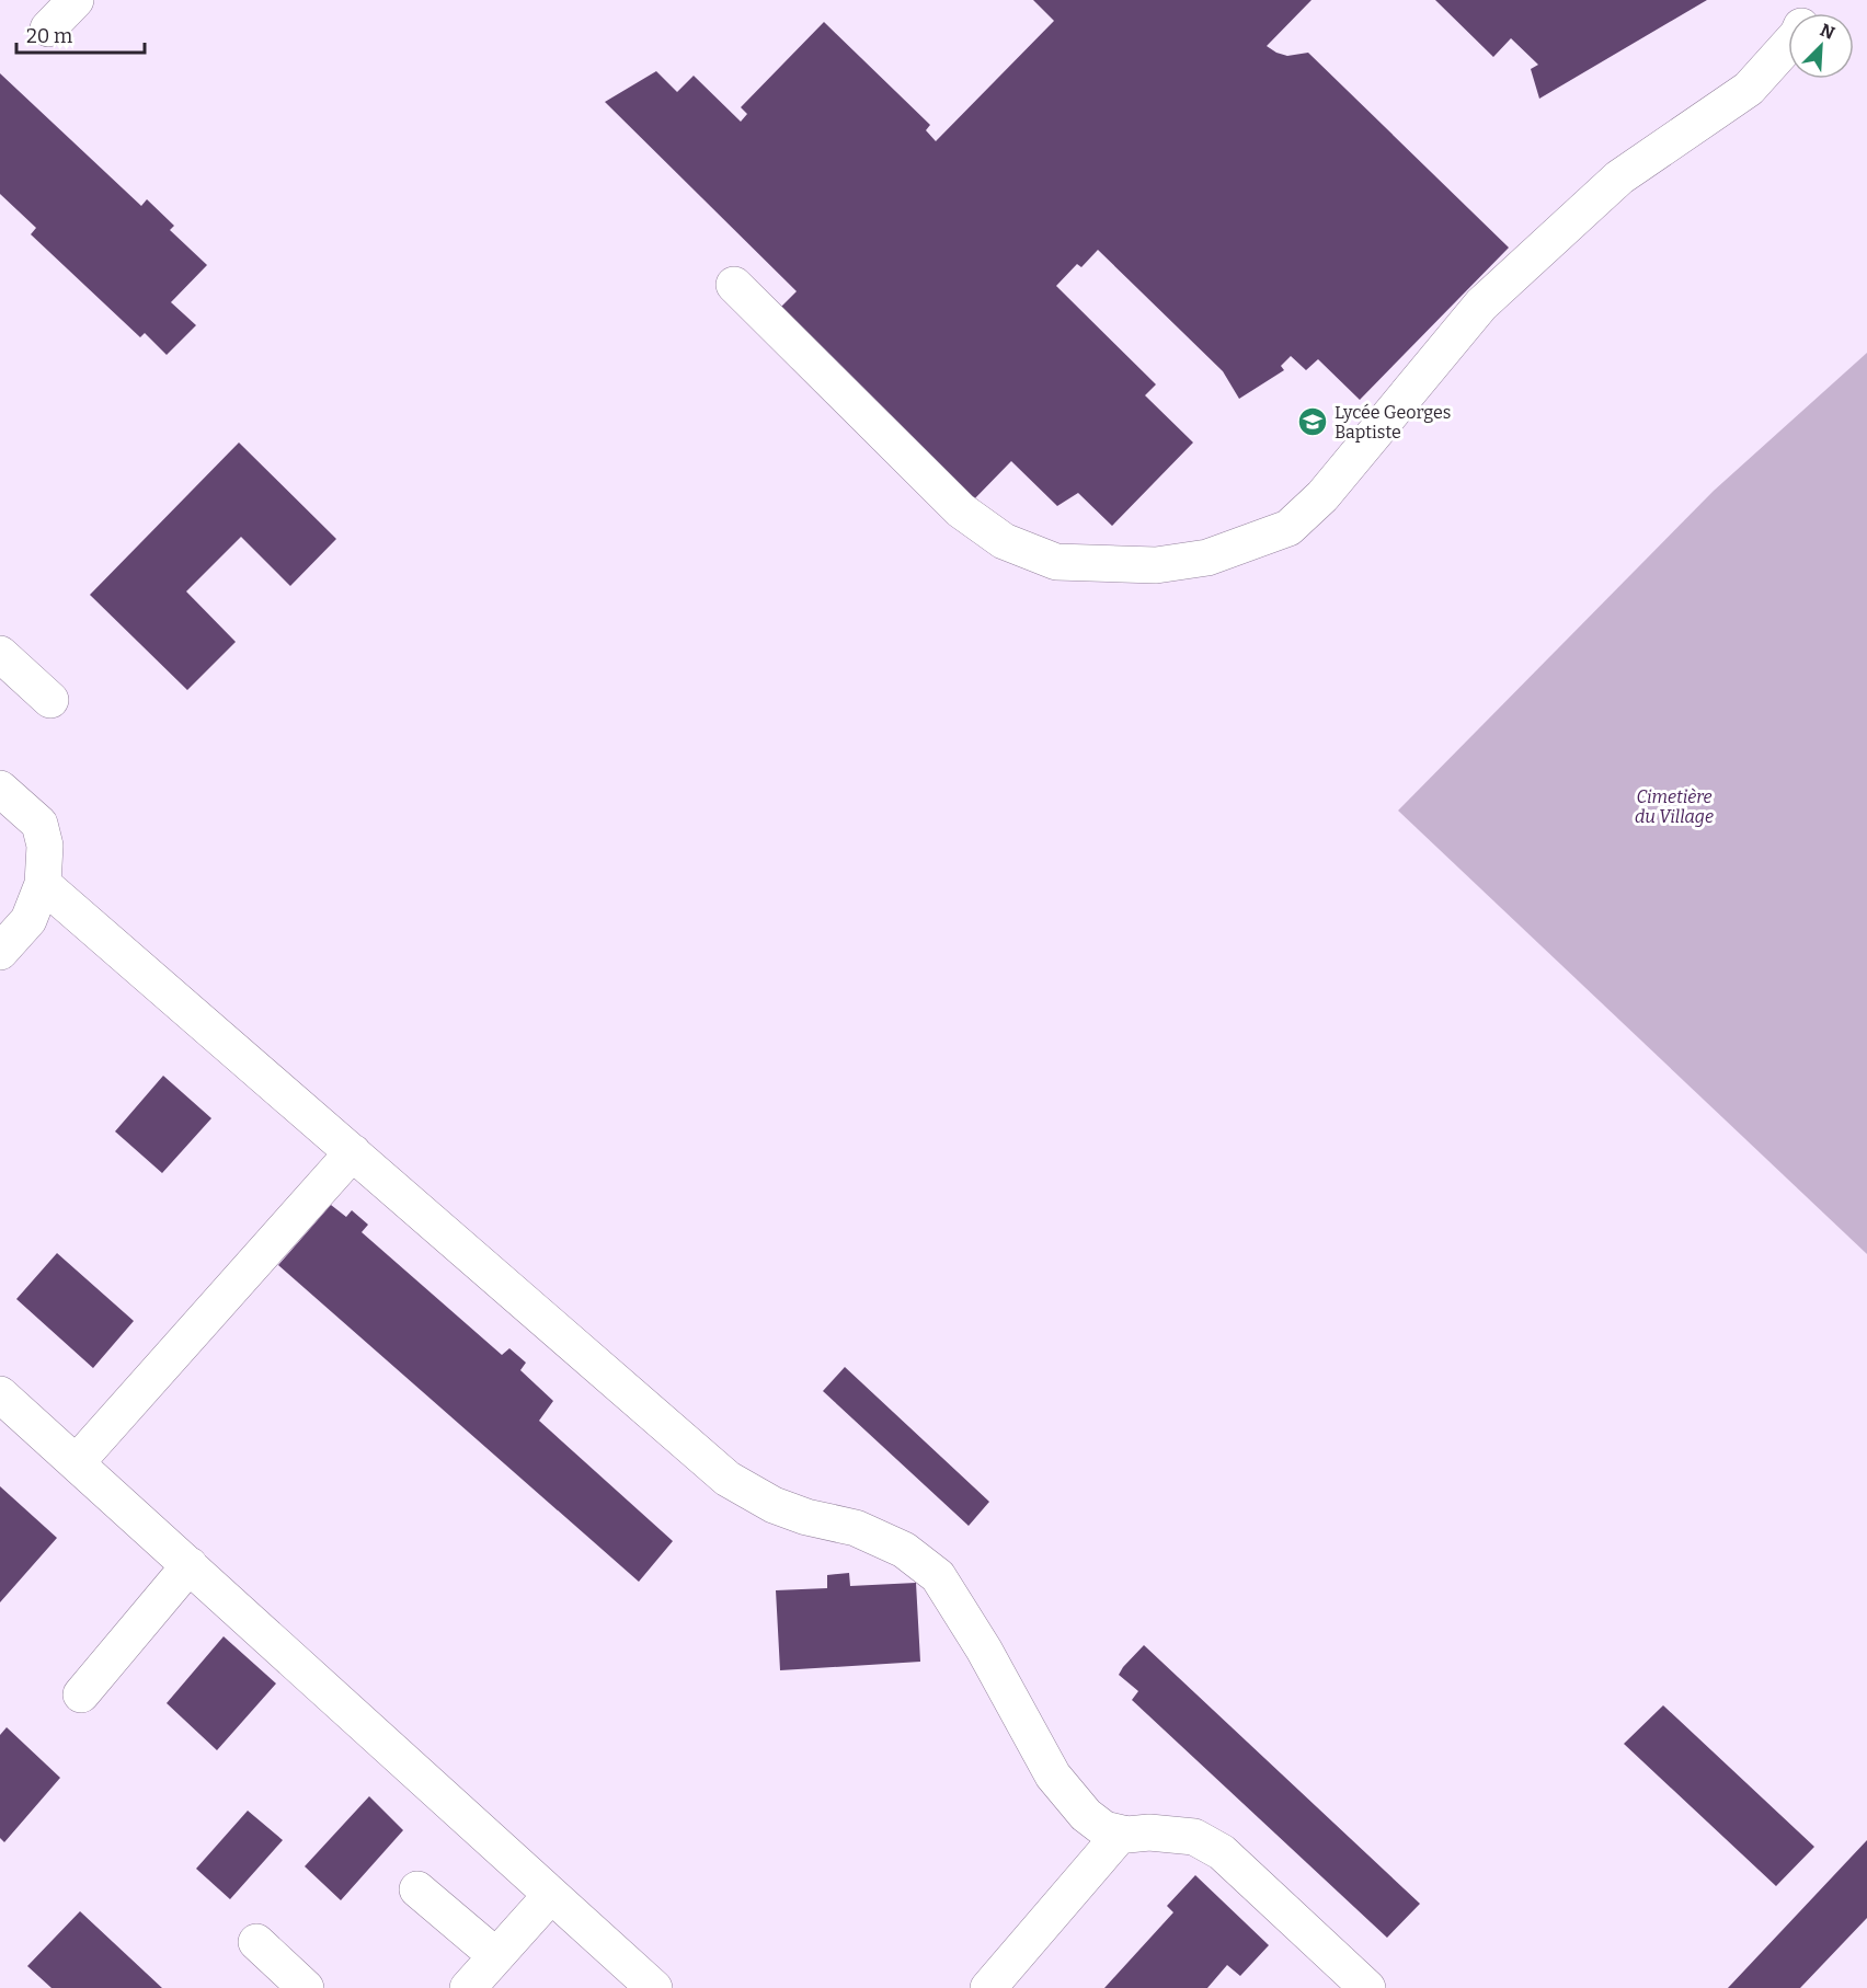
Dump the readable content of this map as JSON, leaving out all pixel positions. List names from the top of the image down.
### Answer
{
  "parks": ["Cimetière du Village"],
  "places": {
    "school or university": ["Lycée Georges Baptiste"]
  },
  "scale_bar": "20 m",
  "north": "top right"
}
